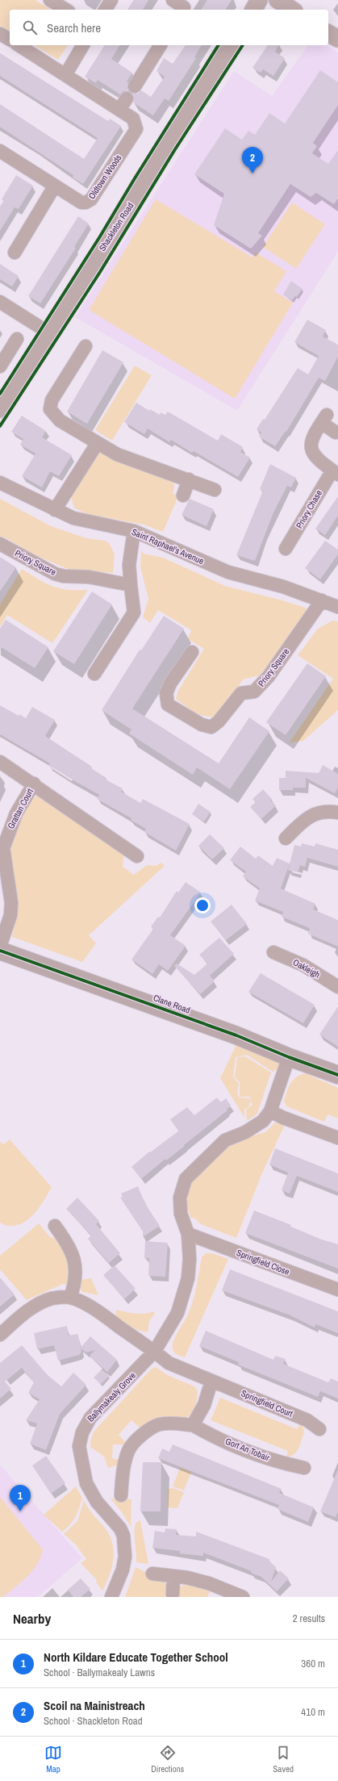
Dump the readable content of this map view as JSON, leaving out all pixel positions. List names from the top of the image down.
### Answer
{
  "streets": {
    "main road": ["Clane Road"],
    "street": [
      "Oldtown Woods",
      "Shackleton Road",
      "Priory Chase",
      "Saint Raphael's Avenue",
      "Priory Square",
      "Grattan Court",
      "Oakleigh",
      "Springfield Close",
      "Ballymakealy Grove",
      "Springfield Court",
      "Gort An Tobair"
    ]
  },
  "crossings": [
    ["Saint Raphael's Avenue", "Priory Square"],
    ["Clane Road", "Ballymakealy Grove"],
    ["Springfield Close", "Ballymakealy Grove"],
    ["Ballymakealy Grove", "Springfield Court"]
  ],
  "page": {
    "search": "Search here",
    "pins": ["2", "1"],
    "heading": ["Nearby", "2 results"],
    "list": [
      {
        "mark": "1",
        "name": "North Kildare Educate Together School",
        "note": "School · Ballymakealy Lawns",
        "value": "360 m"
      },
      {
        "mark": "2",
        "name": "Scoil na Mainistreach",
        "note": "School · Shackleton Road",
        "value": "410 m"
      }
    ],
    "nav": ["Map", "Directions", "Saved"]
  }
}
